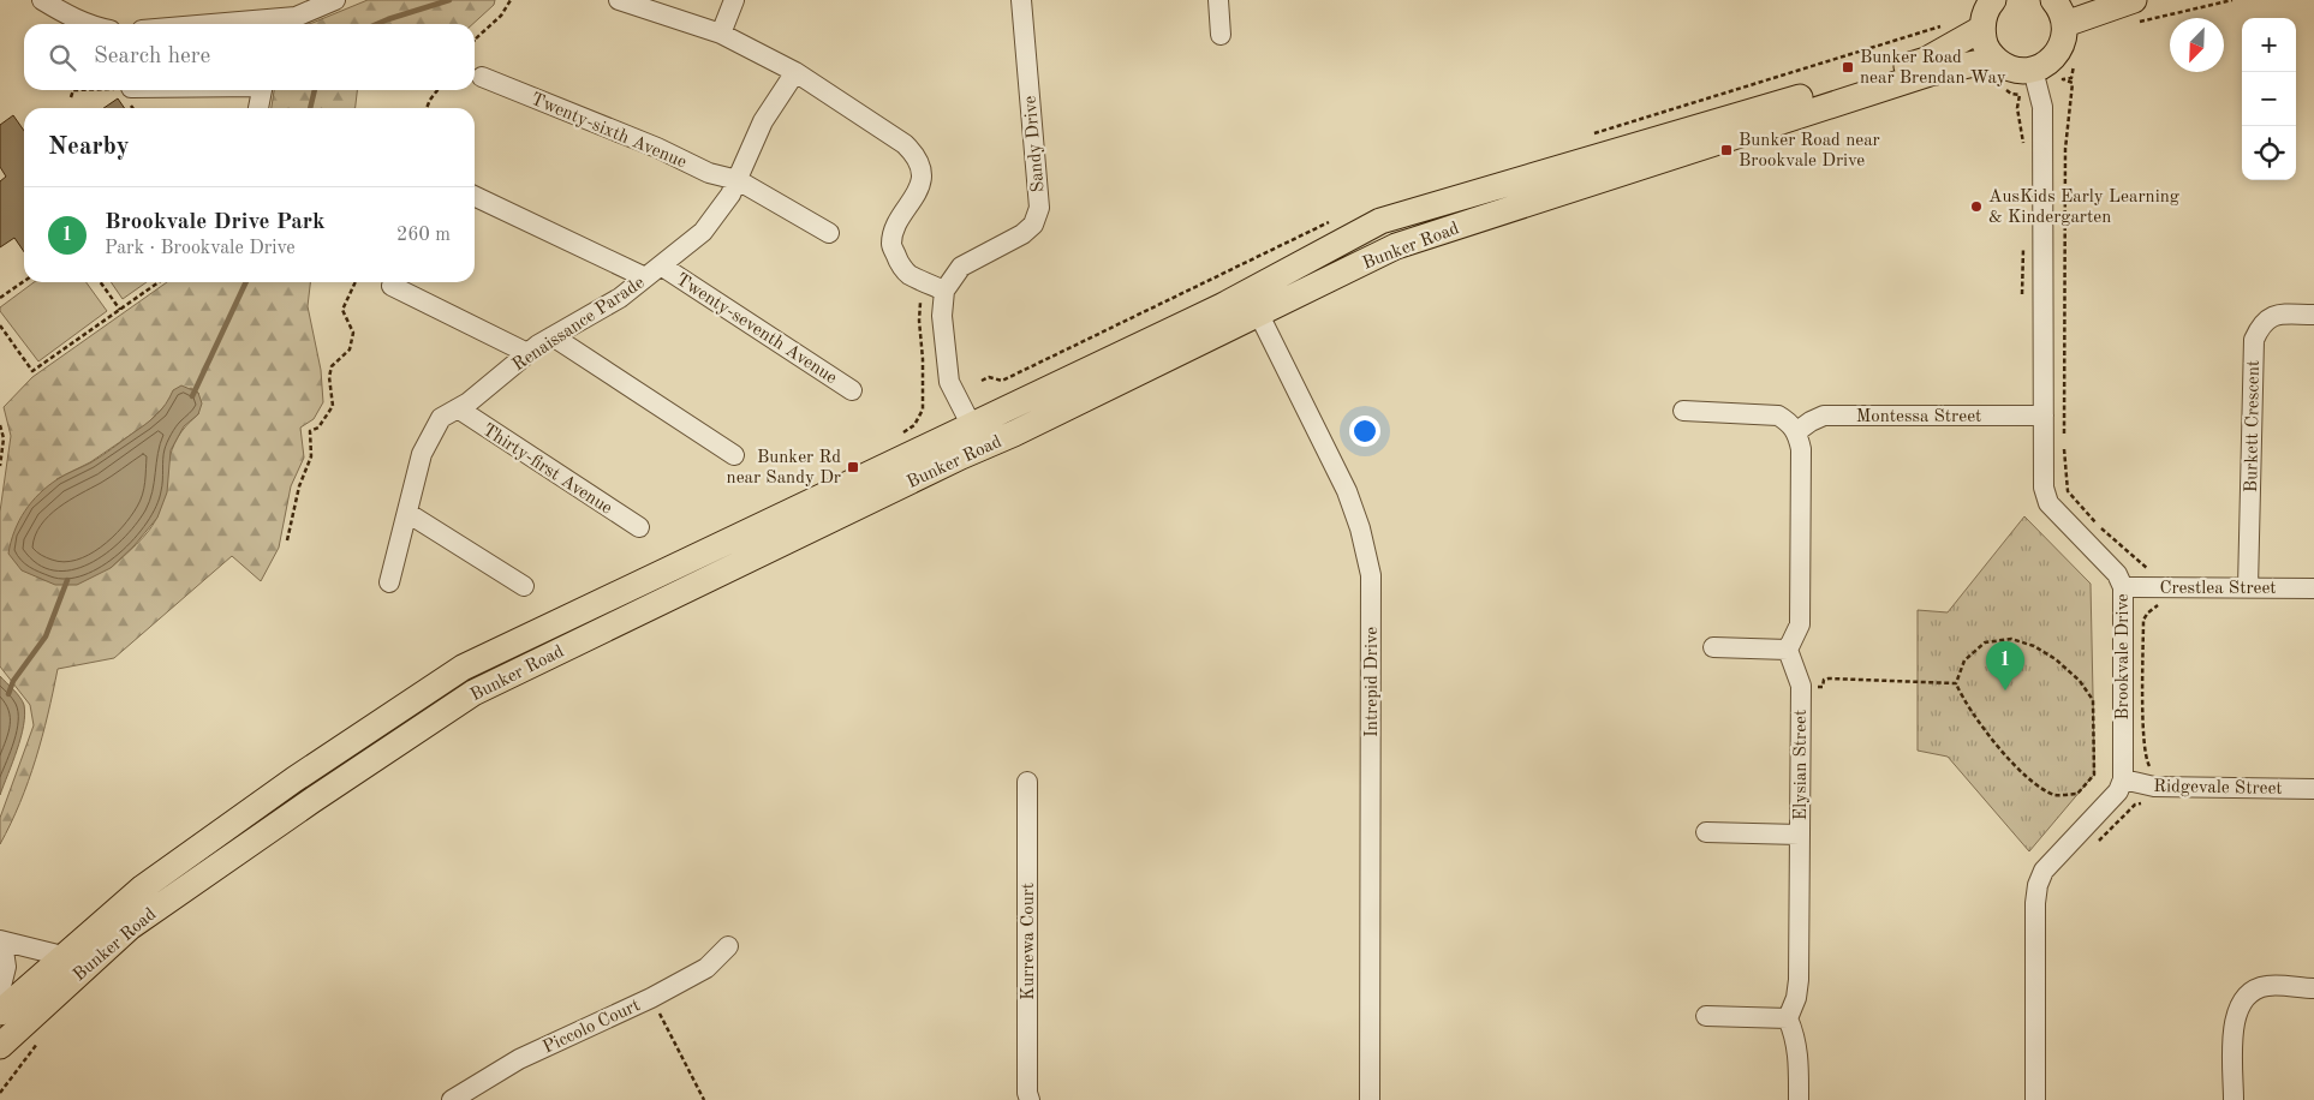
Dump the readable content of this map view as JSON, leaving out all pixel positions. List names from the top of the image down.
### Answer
{
  "streets": {
    "main road": ["Bunker Road"],
    "street": [
      "Twenty-sixth Avenue",
      "Sandy Drive",
      "Renaissance Parade",
      "Twenty-seventh Avenue",
      "Montessa Street",
      "Burkett Crescent",
      "Thirty-first Avenue",
      "Crestlea Street",
      "Brookvale Drive",
      "Intrepid Drive",
      "Elysian Street",
      "Ridgevale Street",
      "Kurrewa Court",
      "Piccolo Court"
    ]
  },
  "crossings": [
    ["Twenty-sixth Avenue", "Renaissance Parade"],
    ["Bunker Road", "Brookvale Drive"],
    ["Bunker Road", "Intrepid Drive"],
    ["Renaissance Parade", "Twenty-seventh Avenue"],
    ["Renaissance Parade", "Thirty-first Avenue"],
    ["Montessa Street", "Brookvale Drive"],
    ["Burkett Crescent", "Crestlea Street"],
    ["Crestlea Street", "Brookvale Drive"],
    ["Brookvale Drive", "Ridgevale Street"]
  ],
  "places": {
    "transit": ["Bunker Road near Brendan Way", "Bunker Road near Brookvale Drive", "Bunker Rd near Sandy Dr"],
    "other": ["AusKids Early Learning & Kindergarten"]
  },
  "north": "bottom left",
  "page": {
    "map_buttons": ["+", "−"],
    "search": "Search here",
    "heading": "Nearby",
    "list": [
      {
        "mark": "1",
        "name": "Brookvale Drive Park",
        "note": "Park · Brookvale Drive",
        "value": "260 m"
      }
    ],
    "pins": "1"
  }
}
